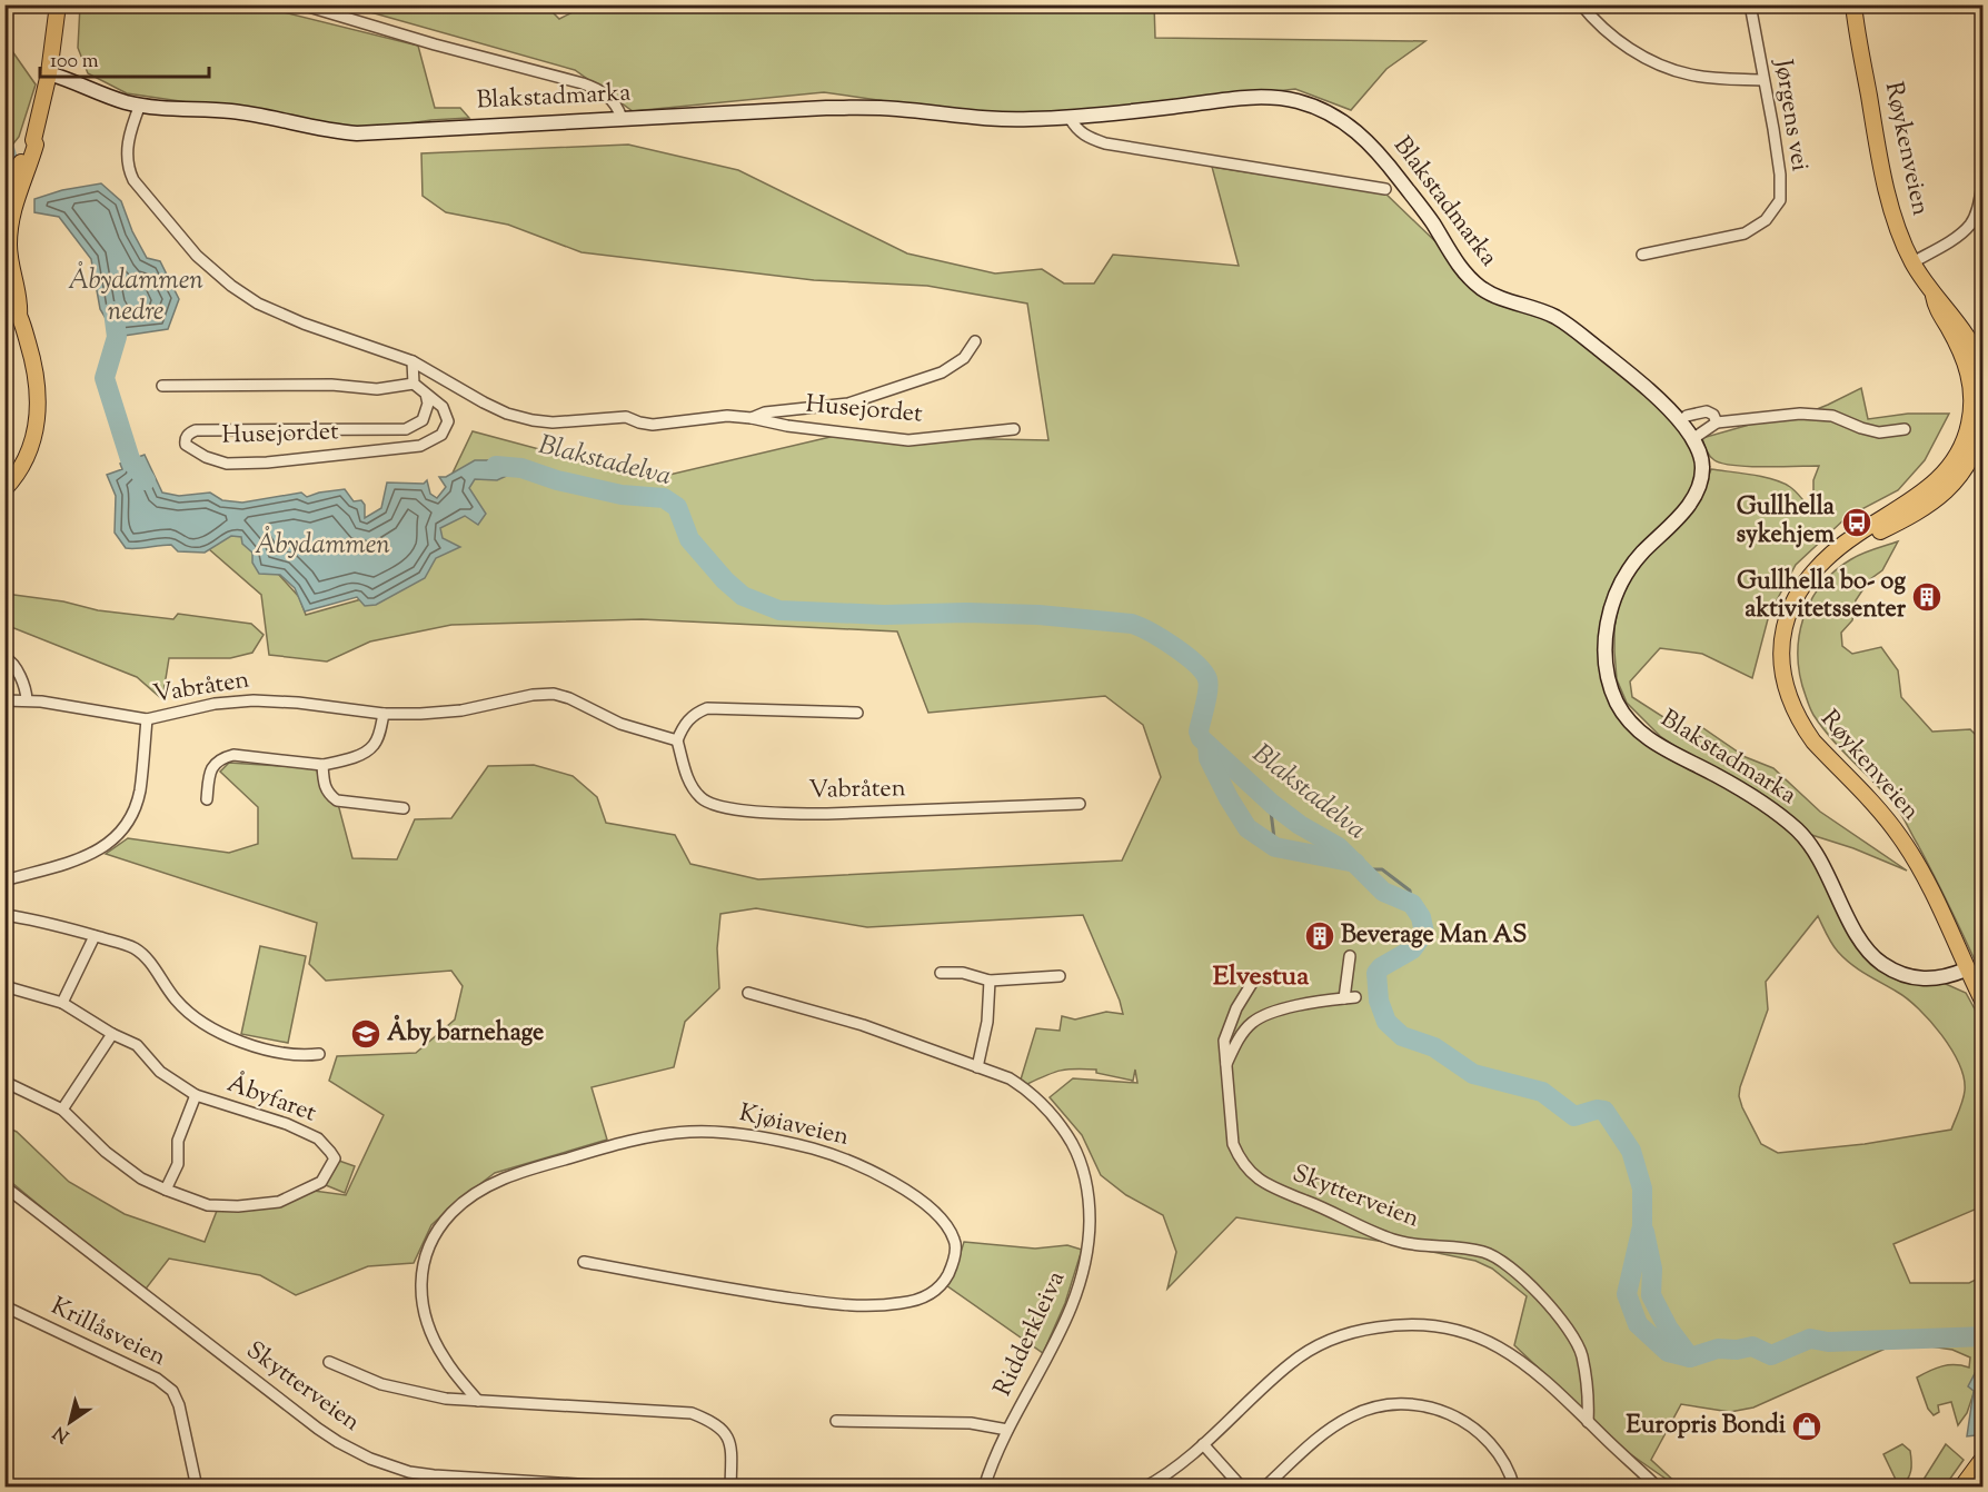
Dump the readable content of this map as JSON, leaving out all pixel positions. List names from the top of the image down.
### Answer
{
  "streets": {
    "main road": ["Blakstadmarka", "Røykenveien"],
    "street": [
      "Jørgens vei",
      "Husejordet",
      "Vabråten",
      "Åbyfaret",
      "Kjøiaveien",
      "Skytterveien",
      "Krillåsveien",
      "Ridderkleiva"
    ]
  },
  "crossings": [
    ["Blakstadmarka", "Røykenveien"],
    ["Blakstadmarka", "Husejordet"]
  ],
  "districts": ["Elvestua"],
  "water": ["Åbydammen nedre", "Blakstadelva", "Åbydammen"],
  "places": {
    "bus stop": ["Gullhella sykehjem"],
    "building": ["Gullhella bo- og aktivitetssenter", "Beverage Man AS"],
    "school or university": ["Åby barnehage"],
    "shop": ["Europris Bondi"]
  },
  "scale_bar": "100 m",
  "north": "bottom left"
}
